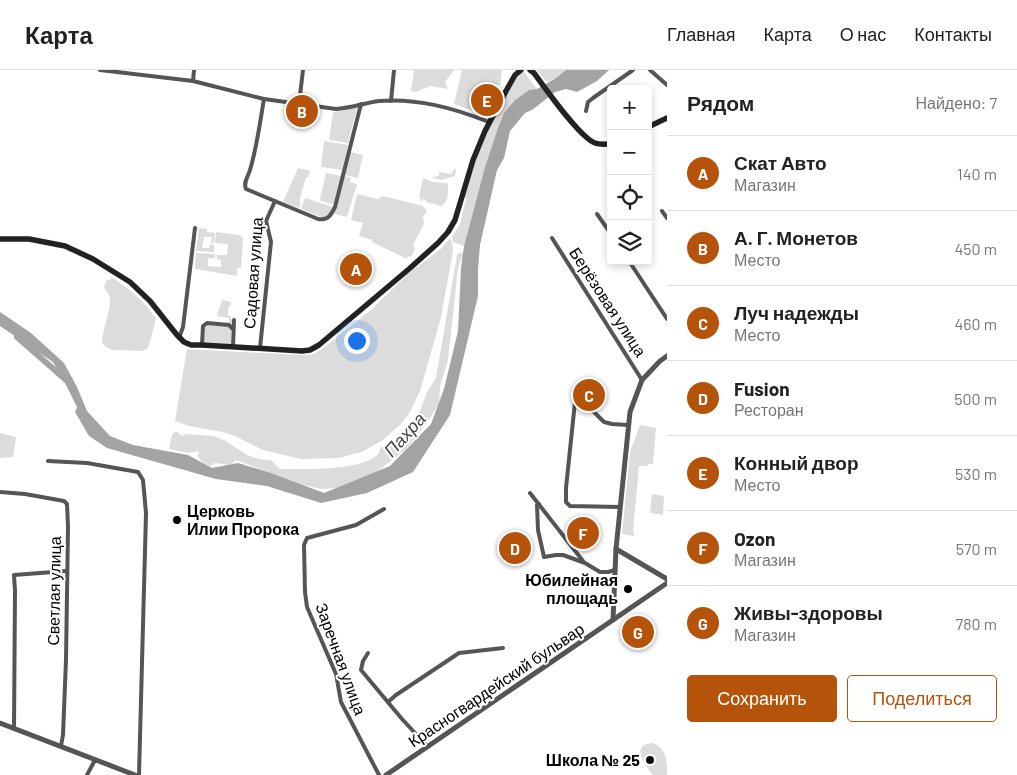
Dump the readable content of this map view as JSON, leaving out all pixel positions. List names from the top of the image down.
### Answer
{
  "streets": {
    "street": [
      "Садовая улица",
      "Берёзовая улица",
      "Светлая улица",
      "Заречная улица",
      "Красногвардейский бульвар"
    ]
  },
  "water": ["Пахра"],
  "places": ["Церковь Илии Пророка", "Юбилейная площадь", "Школа № 25"],
  "page": {
    "header": "Карта",
    "nav": [
      "Главная",
      "Карта",
      "О нас",
      "Контакты"
    ],
    "heading": ["Рядом", "Найдено: 7"],
    "pins": [
      "E",
      "B",
      "A",
      "C",
      "F",
      "D",
      "G"
    ],
    "map_buttons": ["+", "−"],
    "list": [
      {
        "mark": "A",
        "name": "Скат Авто",
        "note": "Магазин",
        "value": "140 m"
      },
      {
        "mark": "B",
        "name": "А. Г. Монетов",
        "note": "Место",
        "value": "450 m"
      },
      {
        "mark": "C",
        "name": "Луч надежды",
        "note": "Место",
        "value": "460 m"
      },
      {
        "mark": "D",
        "name": "Fusion",
        "note": "Ресторан",
        "value": "500 m"
      },
      {
        "mark": "E",
        "name": "Конный двор",
        "note": "Место",
        "value": "530 m"
      },
      {
        "mark": "F",
        "name": "Ozon",
        "note": "Магазин",
        "value": "570 m"
      },
      {
        "mark": "G",
        "name": "Живы-здоровы",
        "note": "Магазин",
        "value": "780 m"
      }
    ],
    "buttons": ["Сохранить", "Поделиться"]
  }
}
